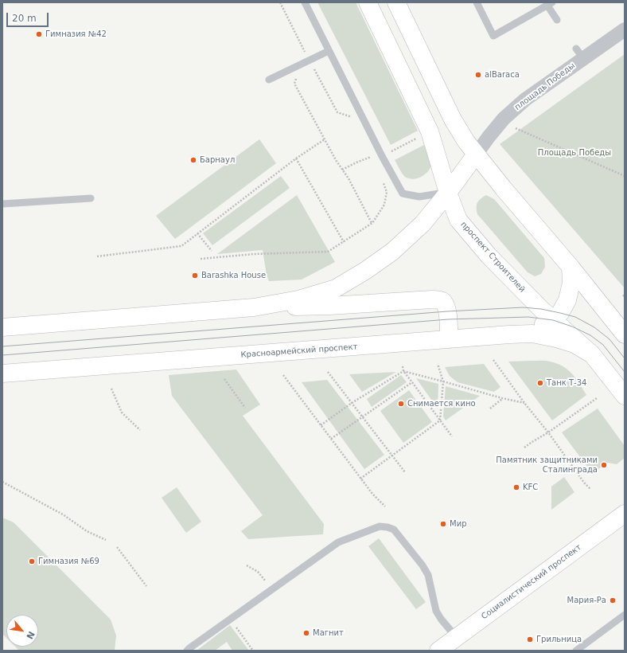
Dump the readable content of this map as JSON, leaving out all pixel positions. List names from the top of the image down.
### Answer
{
  "streets": {
    "main road": ["проспект Строителей", "Красноармейский проспект", "Социалистический проспект"],
    "street": ["площадь Победы"]
  },
  "crossings": [
    ["проспект Строителей", "Красноармейский проспект"]
  ],
  "parks": ["Площадь Победы"],
  "places": [
    "Гимназия №42",
    "alBaraca",
    "Барнаул",
    "Barashka House",
    "Танк Т-34",
    "Снимается кино",
    "Памятник защитниками Сталинграда",
    "KFC",
    "Мир",
    "Гимназия №69",
    "Мария-Ра",
    "Магнит",
    "Грильница"
  ],
  "scale_bar": "20 m",
  "north": "bottom right"
}
